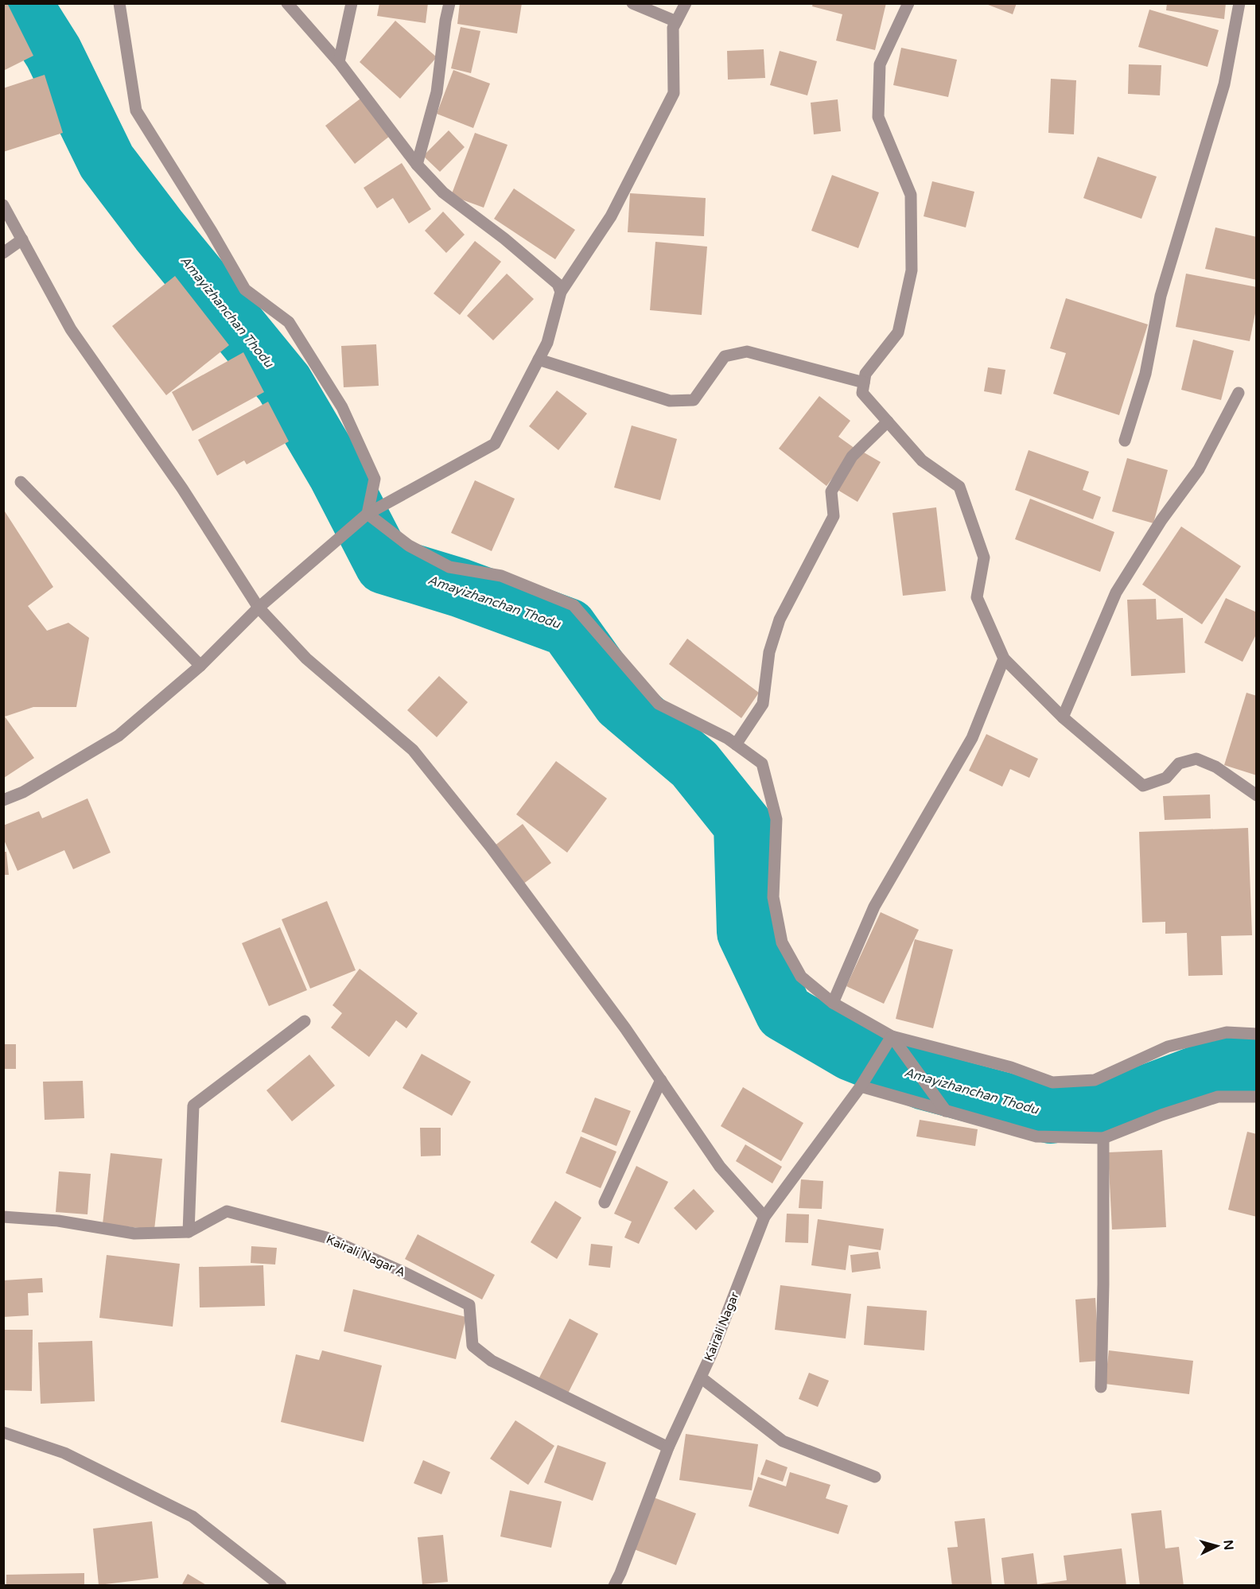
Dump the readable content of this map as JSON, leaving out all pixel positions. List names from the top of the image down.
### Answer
{
  "streets": {
    "street": ["Kairali Nagar A", "Kairali Nagar"]
  },
  "crossings": [
    ["Kairali Nagar A", "Kairali Nagar"]
  ],
  "water": ["Amayizhanchan Thodu"],
  "north": "right"
}
